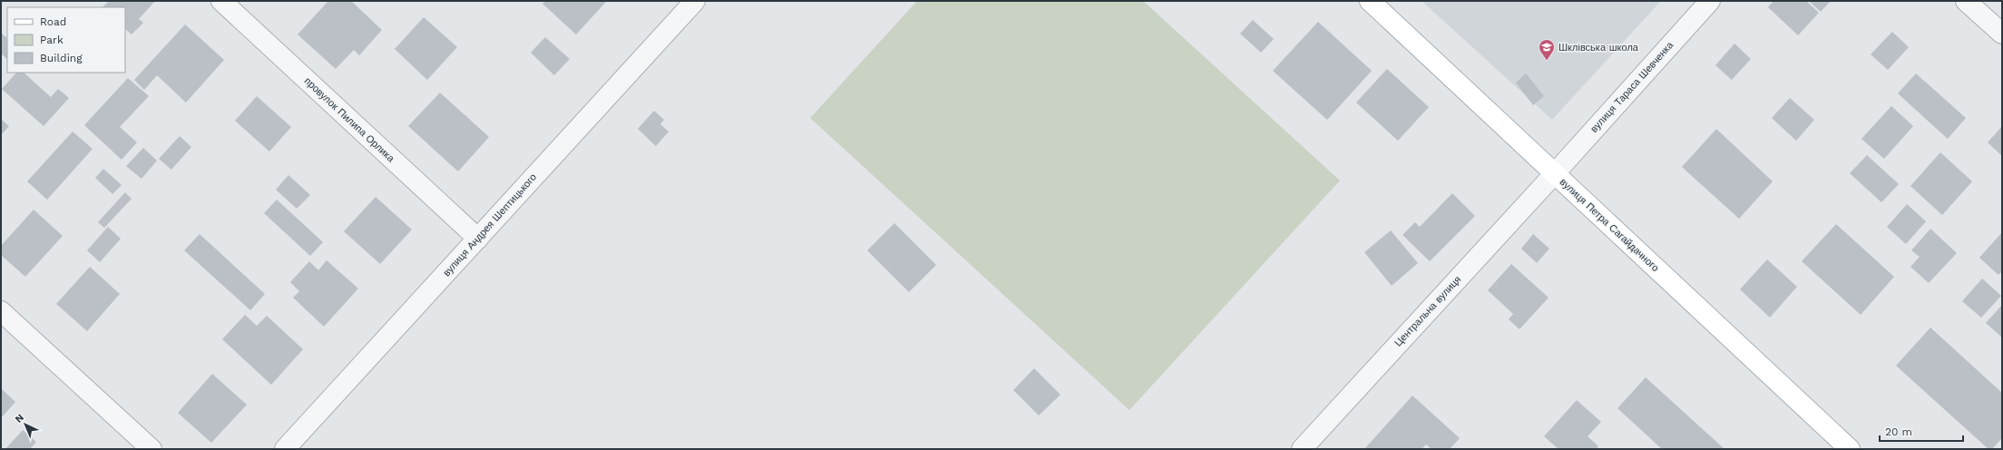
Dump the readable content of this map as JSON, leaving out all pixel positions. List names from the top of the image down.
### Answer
{
  "streets": {
    "street": [
      "вулиця Тараса Шевченка",
      "провулок Пилипа Орлика",
      "вулиця Андрея Шептицького",
      "вулиця Петра Сагайдачного",
      "Центральна вулиця"
    ]
  },
  "crossings": [
    ["вулиця Тараса Шевченка", "вулиця Петра Сагайдачного"],
    ["вулиця Тараса Шевченка", "Центральна вулиця"],
    ["провулок Пилипа Орлика", "вулиця Андрея Шептицького"],
    ["вулиця Петра Сагайдачного", "Центральна вулиця"]
  ],
  "places": {
    "school or university": ["Шклівська школа"]
  },
  "legend": ["Road", "Park", "Building"],
  "scale_bar": "20 m",
  "north": "top left"
}
